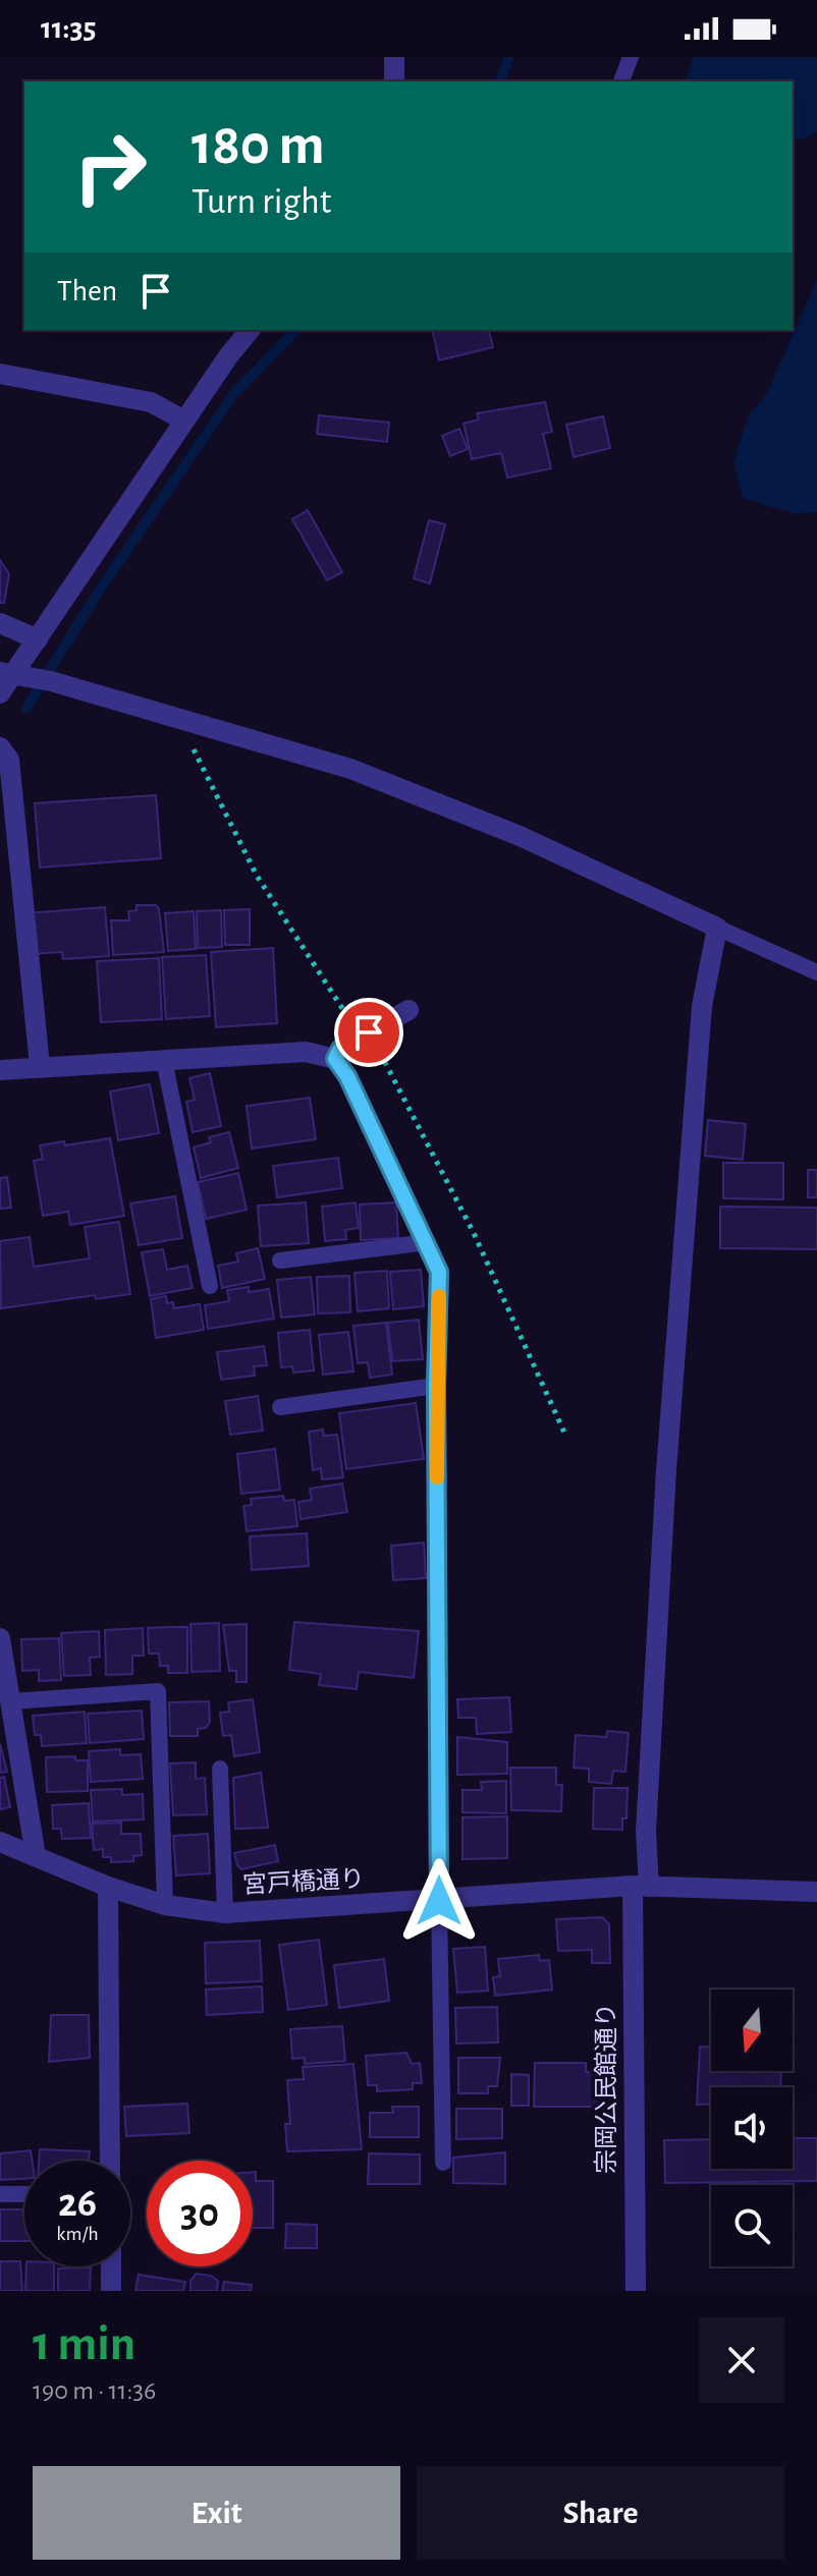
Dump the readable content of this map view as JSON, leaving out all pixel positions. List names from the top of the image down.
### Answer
{
  "streets": {
    "street": ["宮戸橋通り", "宗岡公民館通り"]
  },
  "crossings": [
    ["宮戸橋通り", "宗岡公民館通り"]
  ],
  "north": "bottom",
  "page": {
    "status": "11:35",
    "turn": ["180 m", "Turn right"],
    "then": "Then",
    "speed": "26 km/h",
    "limit": "30",
    "heading": ["1 min", "190 m · 11:36"],
    "buttons": ["Exit", "Share"]
  }
}
